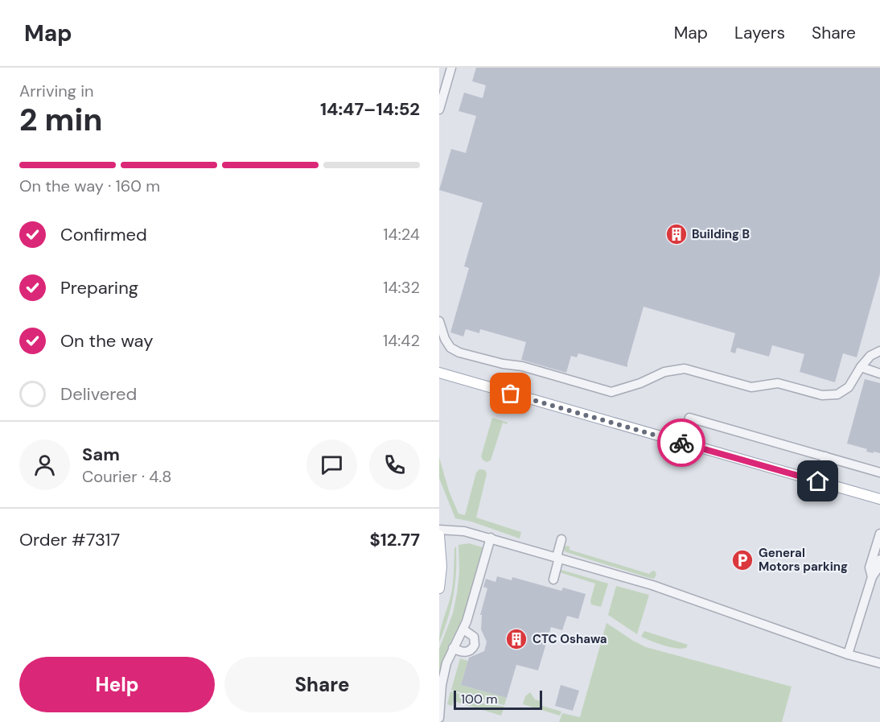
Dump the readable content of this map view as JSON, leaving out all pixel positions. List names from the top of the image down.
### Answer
{
  "places": {
    "building": ["Building B", "CTC Oshawa"],
    "parking": ["General Motors parking"]
  },
  "scale_bar": "100 m",
  "page": {
    "header": "Map",
    "nav": ["Map", "Layers", "Share"],
    "heading": ["2 min", "Arriving in", "14:47–14:52"],
    "panel": [
      "Sam",
      "Courier · 4.8",
      "Order #7317",
      "$12.77"
    ],
    "bar": "On the way · 160 m",
    "list": [
      ["Confirmed", "14:24"],
      ["Preparing", "14:32"],
      ["On the way", "14:42"],
      "Delivered"
    ],
    "buttons": ["Help", "Share"],
    "scale": "100 m"
  }
}
